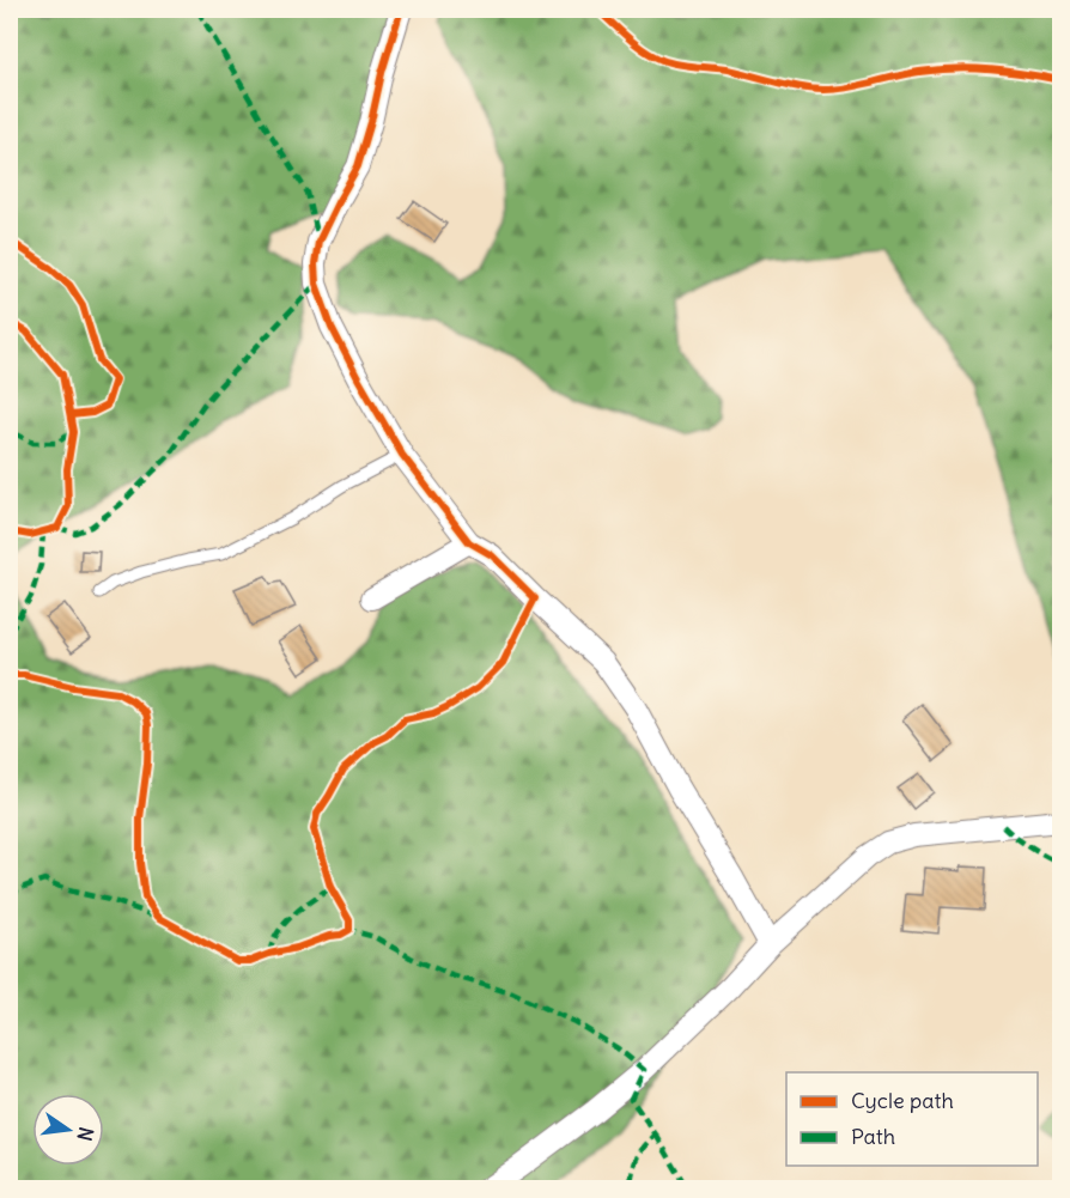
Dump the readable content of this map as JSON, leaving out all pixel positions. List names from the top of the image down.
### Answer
{
  "legend": ["Cycle path", "Path"],
  "north": "right"
}
